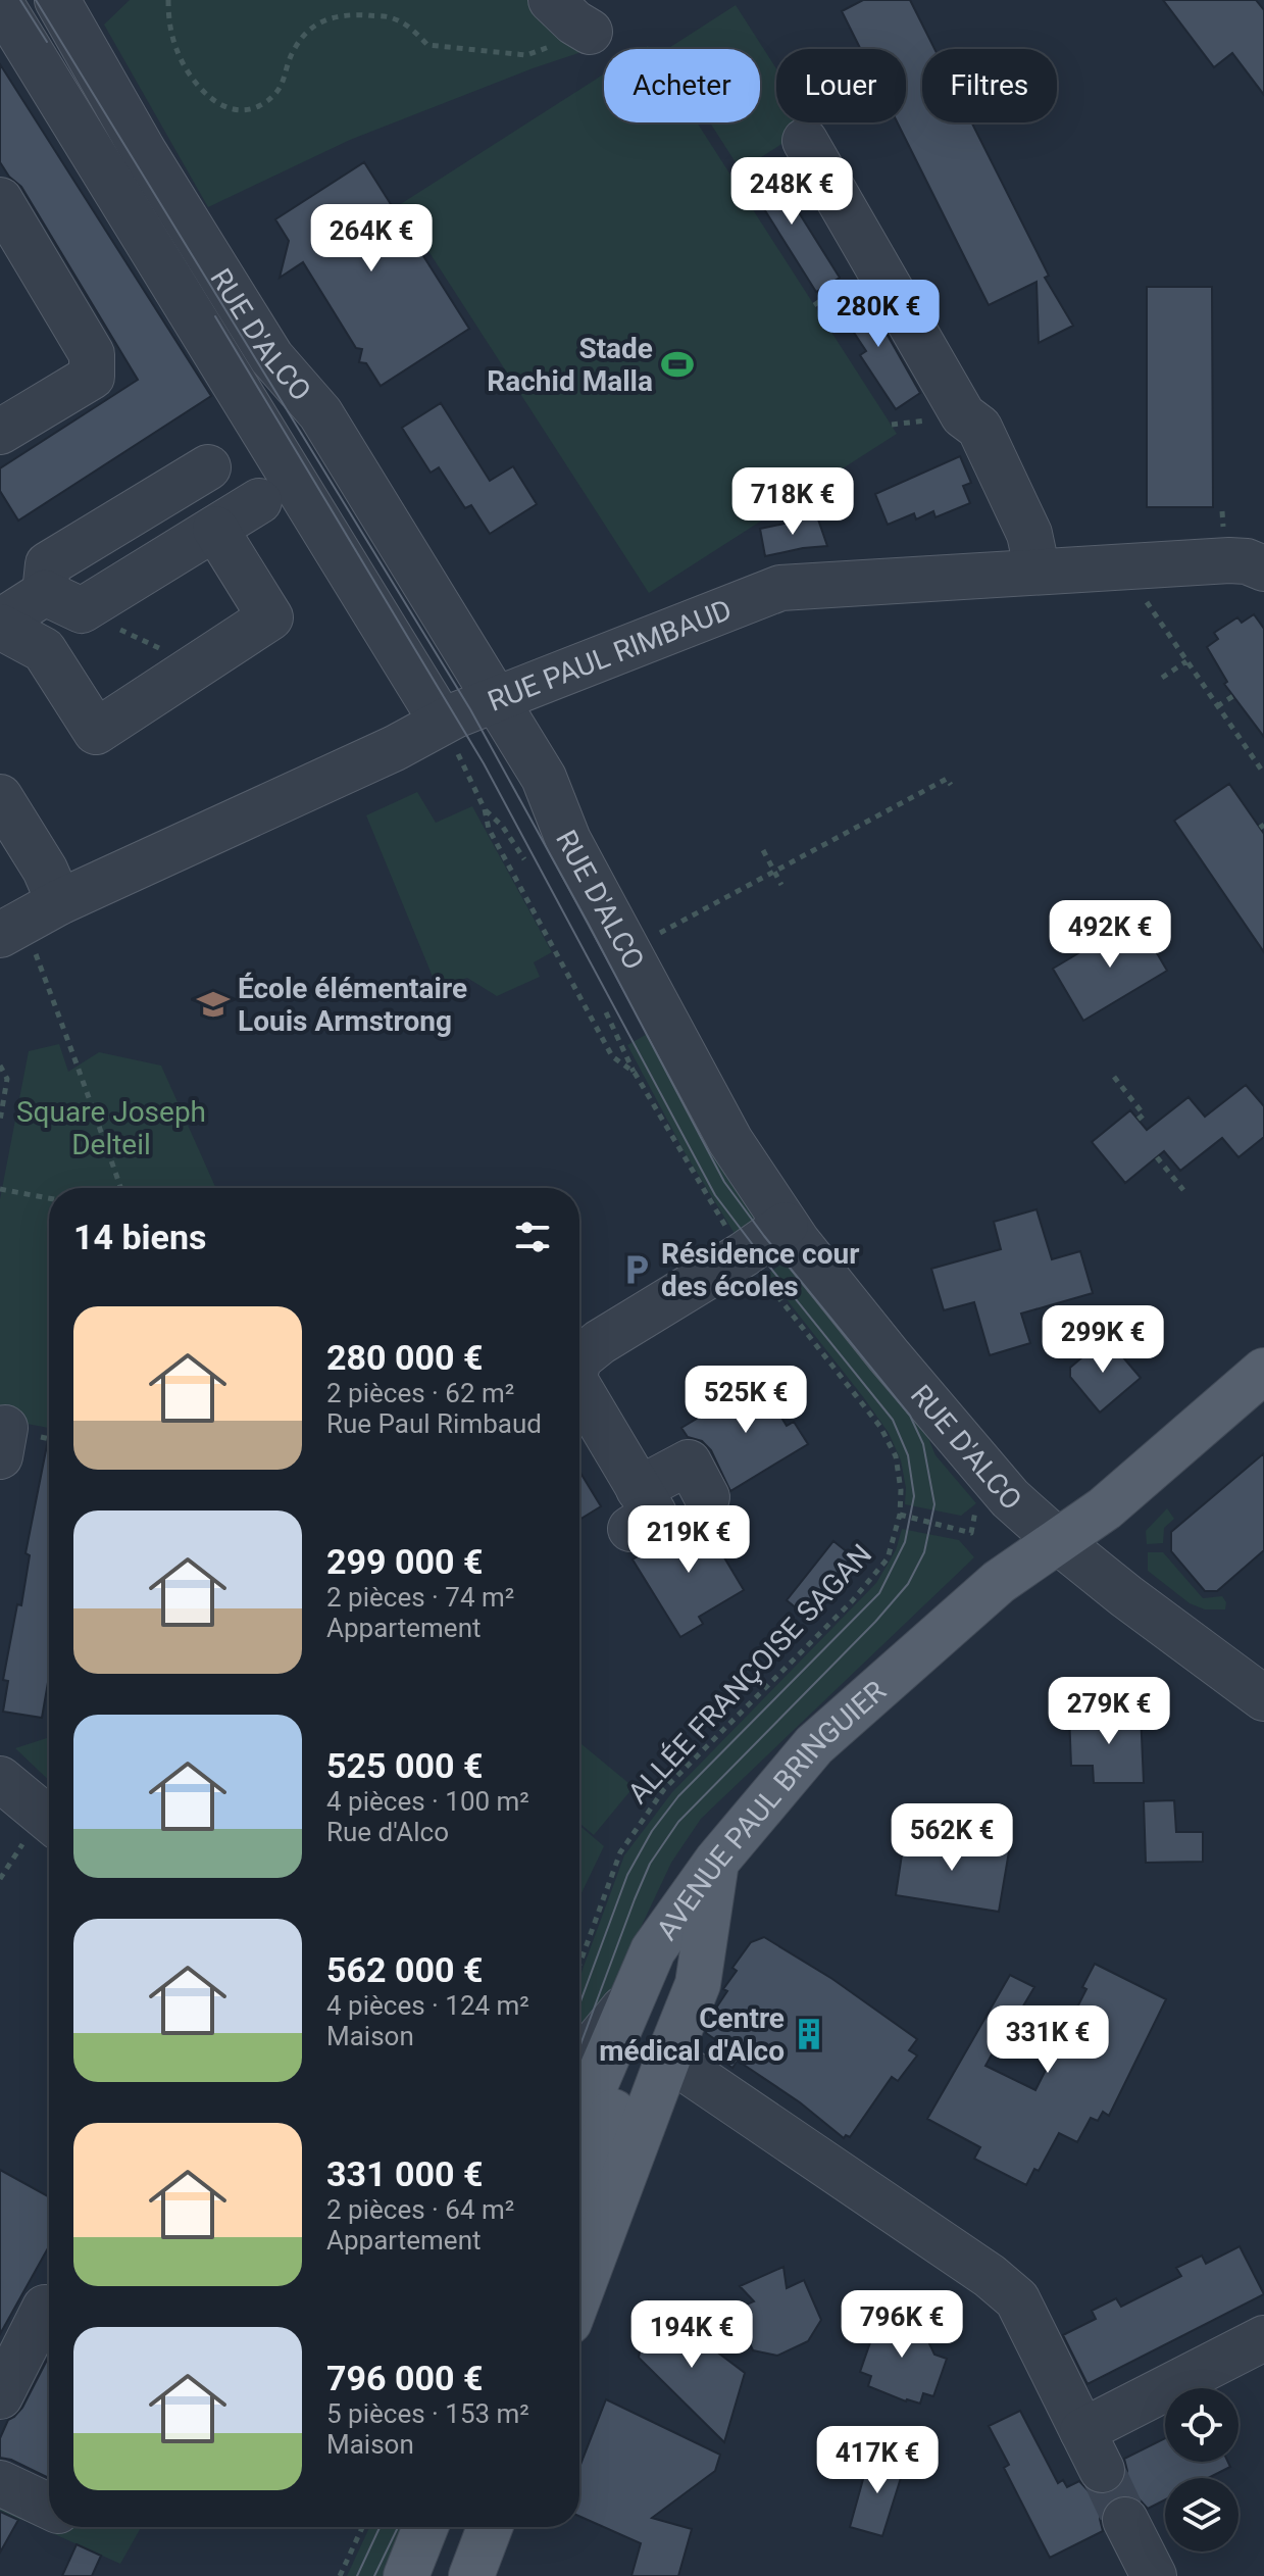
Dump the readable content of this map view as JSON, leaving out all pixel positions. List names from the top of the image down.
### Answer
{
  "streets": {
    "main road": ["AVENUE PAUL BRINGUIER"],
    "street": ["RUE D'ALCO", "RUE PAUL RIMBAUD"],
    "path": ["ALLÉE FRANÇOISE SAGAN"]
  },
  "crossings": [
    ["RUE D'ALCO", "RUE PAUL RIMBAUD"],
    ["RUE D'ALCO", "AVENUE PAUL BRINGUIER"]
  ],
  "parks": ["Square Joseph Delteil"],
  "places": {
    "sports": ["Stade Rachid Malla"],
    "school or university": ["École élémentaire Louis Armstrong"],
    "parking": ["Résidence cour des écoles"],
    "building": ["Centre médical d'Alco"]
  },
  "page": {
    "chip": ["Acheter", "Louer", "Filtres"],
    "price": [
      "248K €",
      "264K €",
      "280K €",
      "718K €",
      "492K €",
      "299K €",
      "525K €",
      "219K €",
      "279K €",
      "562K €",
      "331K €",
      "796K €",
      "194K €",
      "417K €"
    ],
    "heading": "14 biens",
    "list": [
      {
        "name": "280 000 €",
        "note": "2 pièces · 62 m² · Rue Paul Rimbaud"
      },
      {
        "name": "299 000 €",
        "note": "2 pièces · 74 m² · Appartement"
      },
      {
        "name": "525 000 €",
        "note": "4 pièces · 100 m² · Rue d'Alco"
      },
      {
        "name": "562 000 €",
        "note": "4 pièces · 124 m² · Maison"
      },
      {
        "name": "331 000 €",
        "note": "2 pièces · 64 m² · Appartement"
      },
      {
        "name": "796 000 €",
        "note": "5 pièces · 153 m² · Maison"
      }
    ]
  }
}
